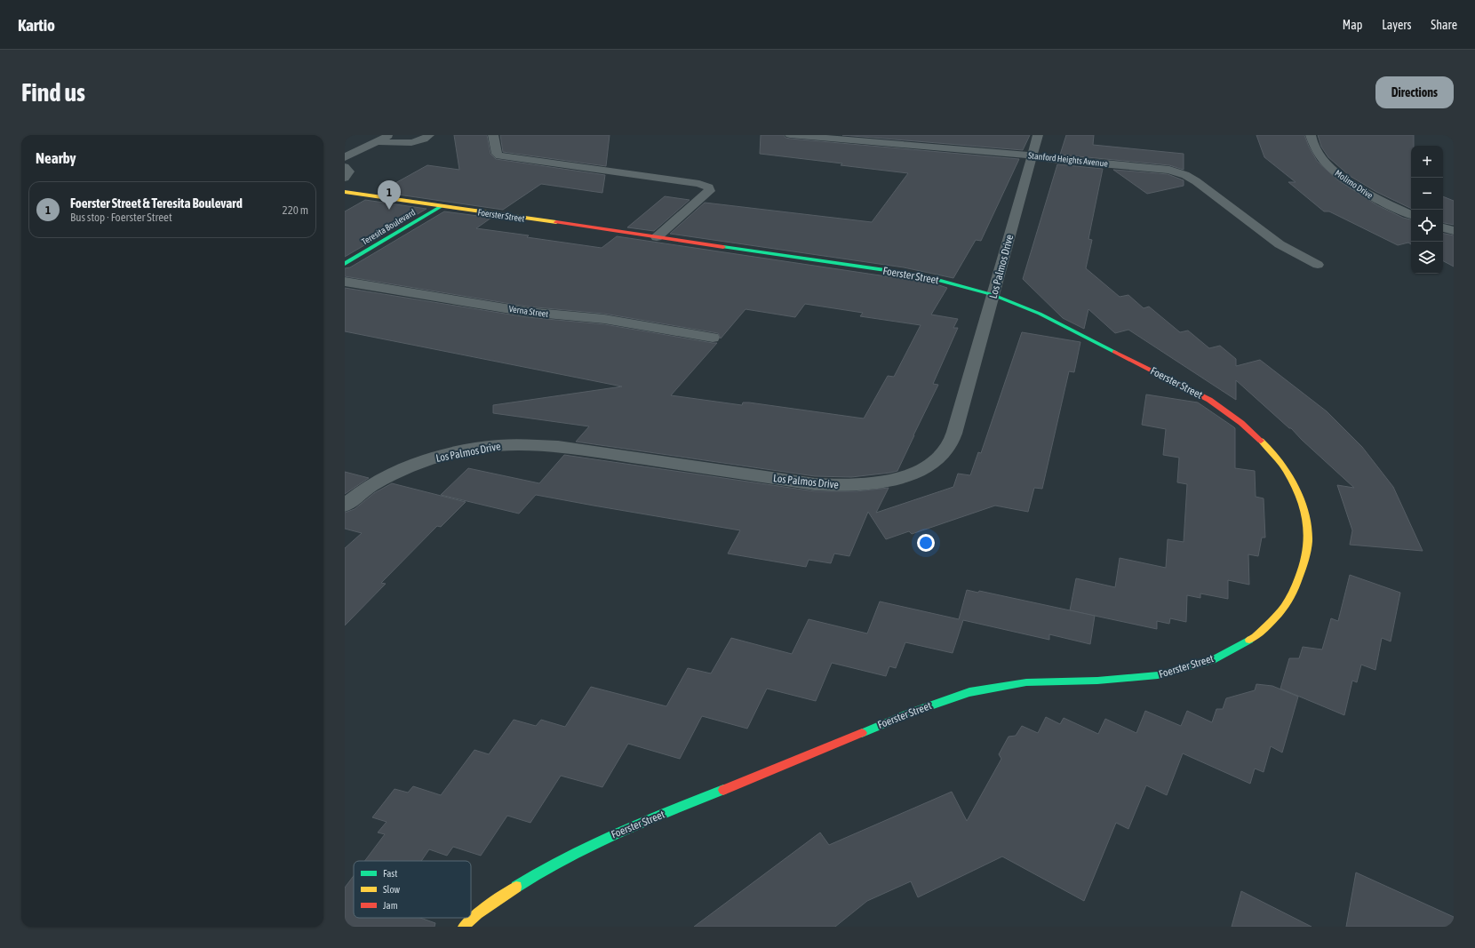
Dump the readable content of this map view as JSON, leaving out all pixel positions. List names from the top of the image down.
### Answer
{
  "streets": {
    "street": [
      "Stanford Heights Avenue",
      "Molimo Drive",
      "Foerster Street",
      "Teresita Boulevard",
      "Los Palmos Drive",
      "Verna Street"
    ]
  },
  "crossings": [
    ["Stanford Heights Avenue", "Los Palmos Drive"],
    ["Foerster Street", "Teresita Boulevard"],
    ["Foerster Street", "Los Palmos Drive"]
  ],
  "legend": ["Fast", "Slow", "Jam"],
  "page": {
    "header": "Kartio",
    "nav": ["Map", "Layers", "Share"],
    "buttons": "Directions",
    "title": "Find us",
    "heading": "Nearby",
    "map_buttons": ["+", "−"],
    "pins": "1",
    "list": [
      {
        "mark": "1",
        "name": "Foerster Street & Teresita Boulevard",
        "note": "Bus stop · Foerster Street",
        "value": "220 m"
      }
    ]
  }
}
